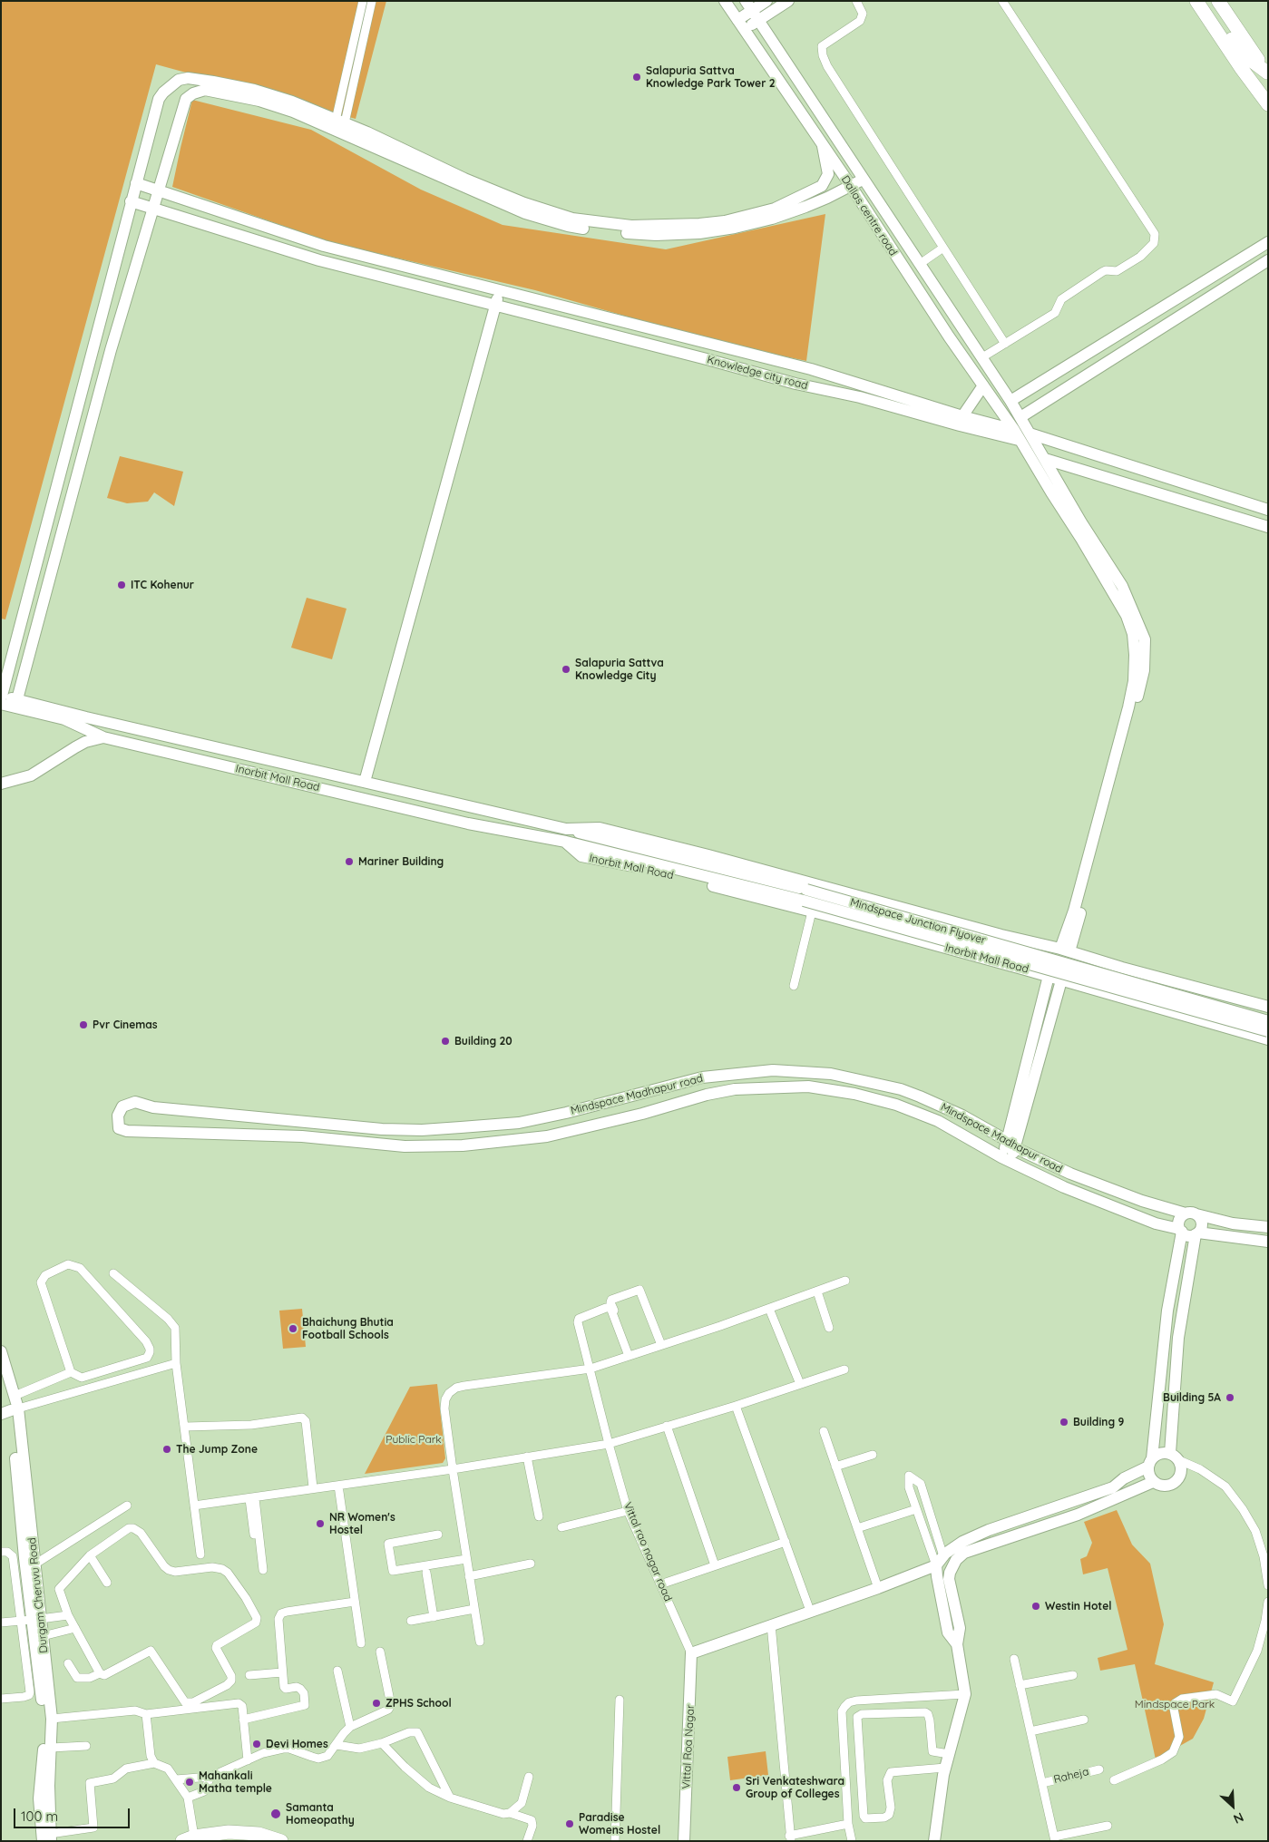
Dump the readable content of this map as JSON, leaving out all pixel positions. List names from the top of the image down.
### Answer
{
  "streets": {
    "street": [
      "Dallas centre road",
      "Knowledge city road",
      "Inorbit Mall Road",
      "Mindspace Junction Flyover",
      "Mindspace Madhapur road",
      "Vittal rao nagar road",
      "Durgam Cheruvu Road",
      "Vittal Roa Nagar",
      "Raheja"
    ]
  },
  "crossings": [
    ["Dallas centre road", "Knowledge city road"],
    ["Inorbit Mall Road", "Mindspace Junction Flyover"],
    ["Vittal rao nagar road", "Vittal Roa Nagar"]
  ],
  "parks": ["Public Park", "Mindspace Park"],
  "places": [
    "Salapuria Sattva Knowledge Park Tower 2",
    "ITC Kohenur",
    "Salapuria Sattva Knowledge City",
    "Mariner Building",
    "Pvr Cinemas",
    "Building 20",
    "Bhaichung Bhutia Football Schools",
    "Building 5A",
    "Building 9",
    "The Jump Zone",
    "NR Women's Hostel",
    "Westin Hotel",
    "ZPHS School",
    "Devi Homes",
    "Mahankali Matha temple",
    "Sri Venkateshwara Group of Colleges",
    "Samanta Homeopathy",
    "Paradise Womens Hostel"
  ],
  "scale_bar": "100 m",
  "north": "bottom right"
}
